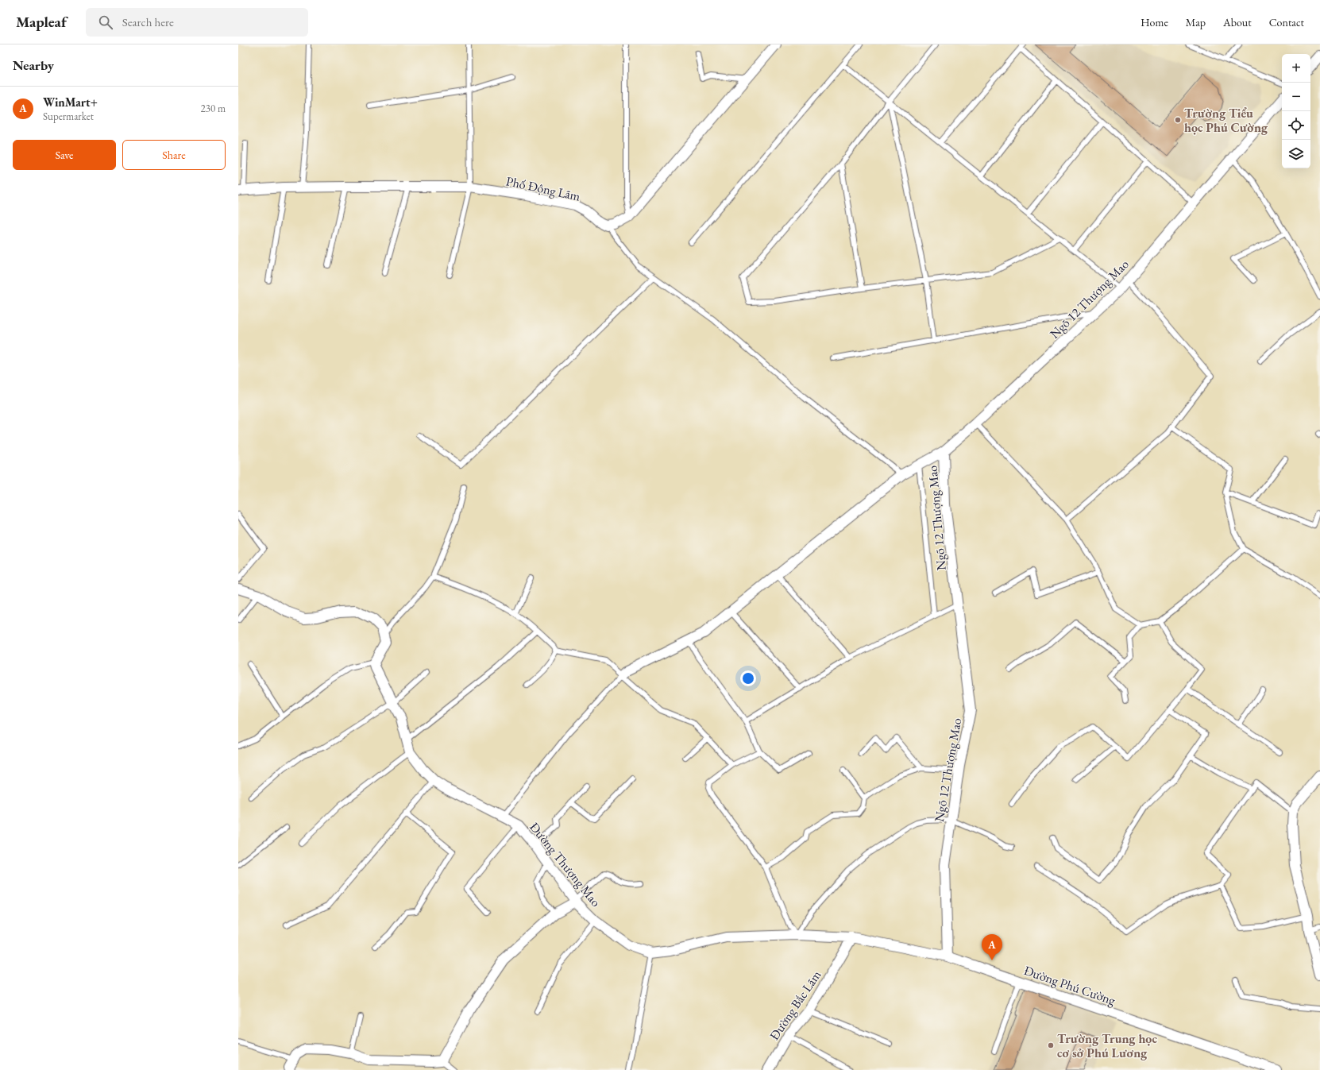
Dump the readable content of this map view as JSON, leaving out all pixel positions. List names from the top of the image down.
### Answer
{
  "streets": {
    "street": [
      "Phố Động Lãm",
      "Ngõ 12 Thượng Mao",
      "Đường Thượng Mao",
      "Đường Phú Cường",
      "Đường Bắc Lãm"
    ]
  },
  "crossings": [
    ["Ngõ 12 Thượng Mao", "Đường Phú Cường"],
    ["Đường Thượng Mao", "Đường Phú Cường"],
    ["Đường Thượng Mao", "Đường Bắc Lãm"],
    ["Đường Phú Cường", "Đường Bắc Lãm"]
  ],
  "places": ["Trường Tiểu học Phú Cường", "Trường Trung học cơ sở Phú Lương"],
  "page": {
    "header": "Mapleaf",
    "search": "Search here",
    "nav": [
      "Home",
      "Map",
      "About",
      "Contact"
    ],
    "heading": "Nearby",
    "map_buttons": ["+", "−"],
    "list": [
      {
        "mark": "A",
        "name": "WinMart+",
        "note": "Supermarket",
        "value": "230 m"
      }
    ],
    "buttons": ["Save", "Share"],
    "pins": "A"
  }
}
